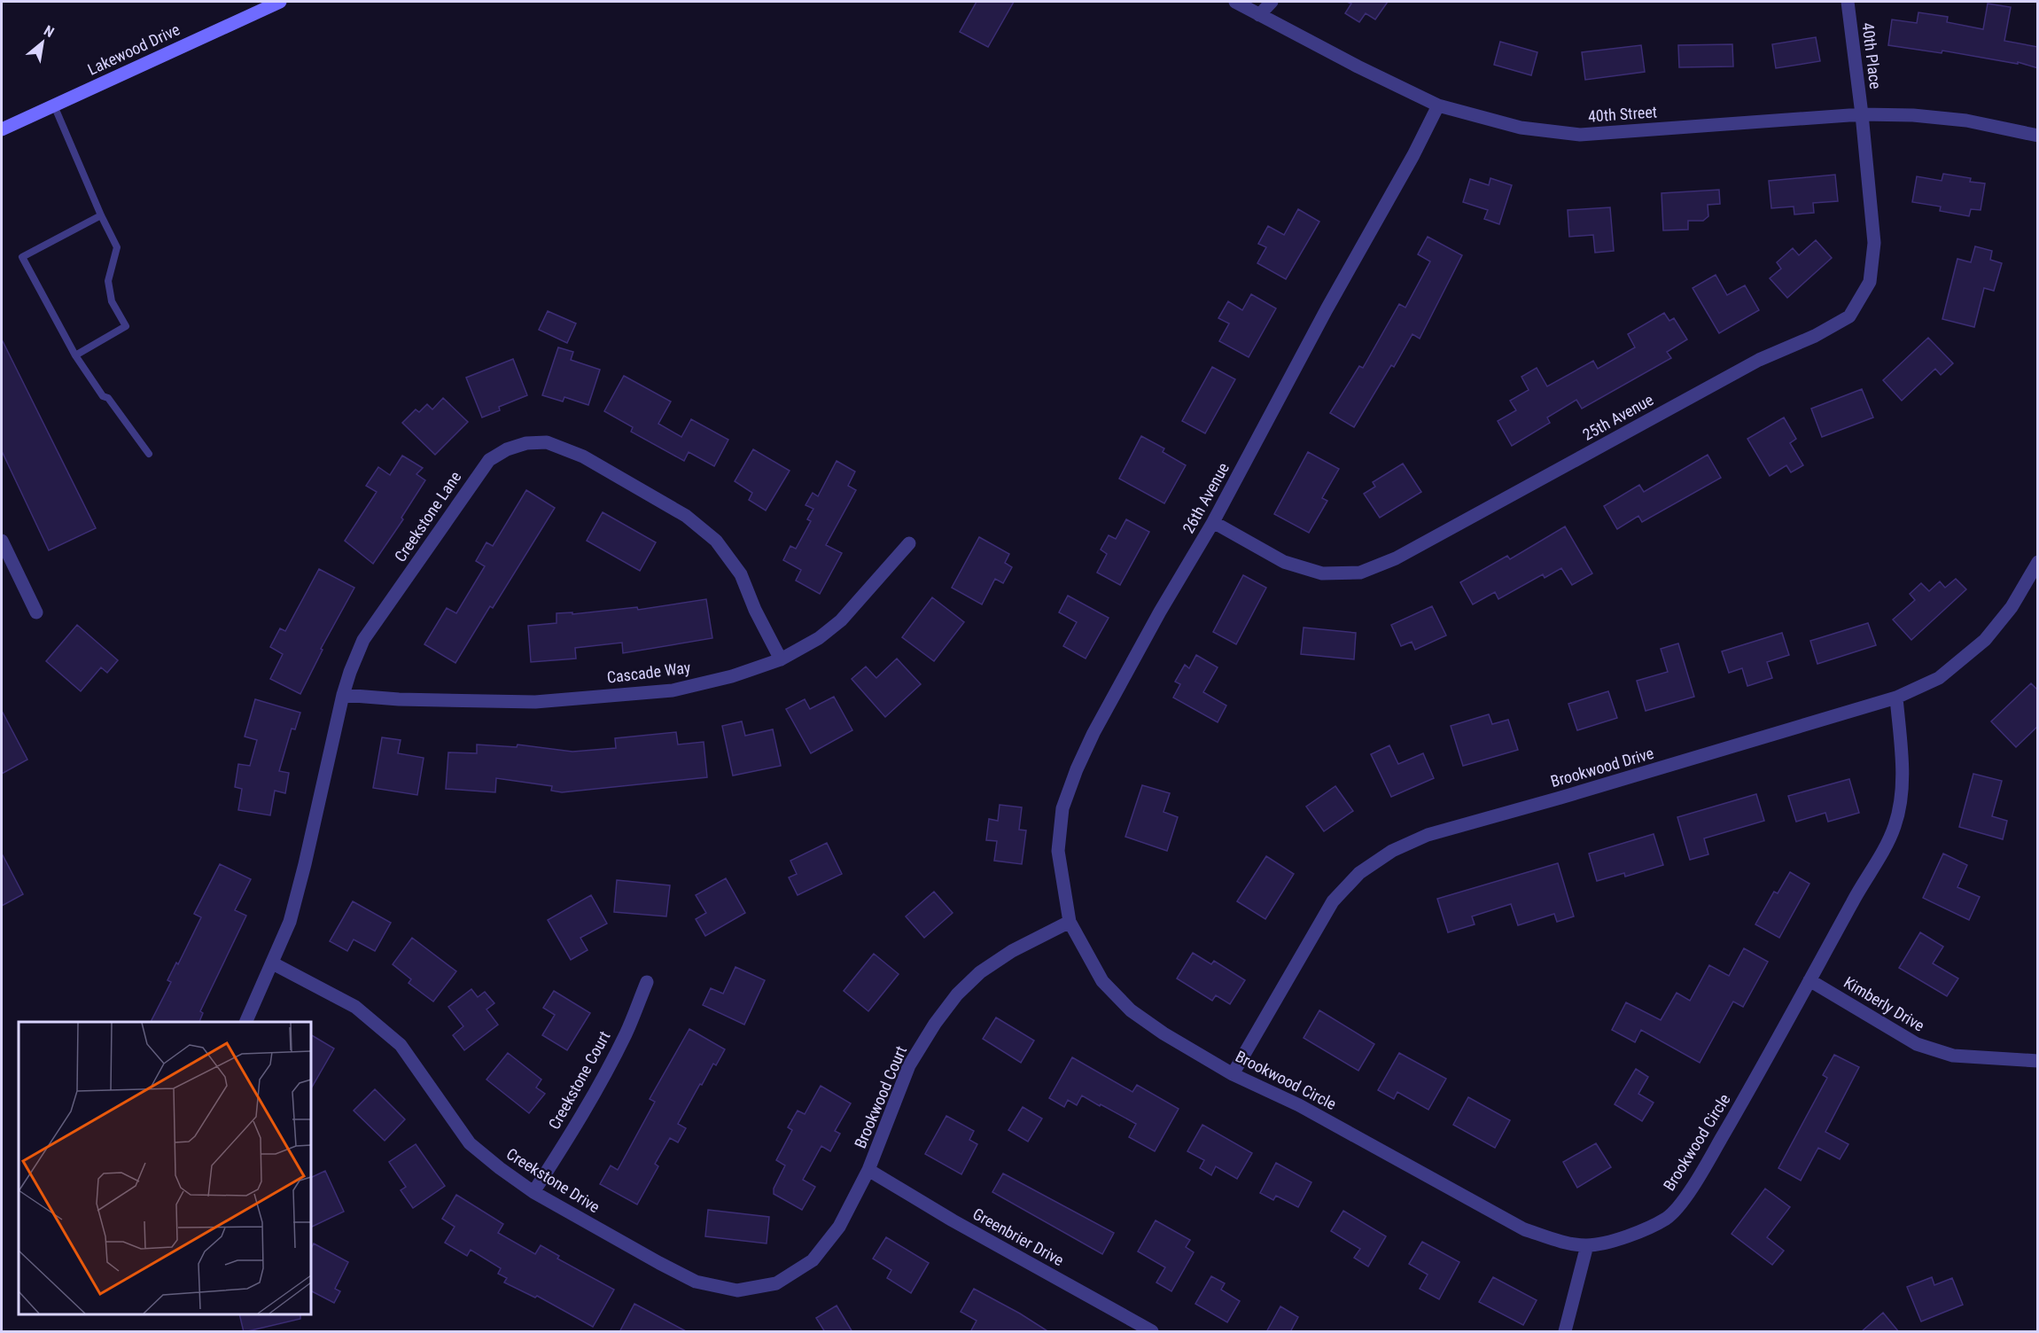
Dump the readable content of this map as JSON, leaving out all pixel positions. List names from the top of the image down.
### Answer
{
  "streets": {
    "street": [
      "Lakewood Drive",
      "40th Place",
      "40th Street",
      "25th Avenue",
      "26th Avenue",
      "Creekstone Lane",
      "Cascade Way",
      "Brookwood Drive",
      "Kimberly Drive",
      "Creekstone Court",
      "Brookwood Circle",
      "Brookwood Court",
      "Creekstone Drive",
      "Greenbrier Drive"
    ]
  },
  "crossings": [
    ["40th Place", "40th Street"],
    ["40th Place", "25th Avenue"],
    ["40th Street", "25th Avenue"],
    ["40th Street", "26th Avenue"],
    ["25th Avenue", "26th Avenue"],
    ["26th Avenue", "Brookwood Circle"],
    ["26th Avenue", "Brookwood Court"],
    ["Creekstone Lane", "Cascade Way"],
    ["Creekstone Lane", "Creekstone Drive"],
    ["Brookwood Drive", "Brookwood Circle"],
    ["Kimberly Drive", "Brookwood Circle"],
    ["Creekstone Court", "Creekstone Drive"],
    ["Brookwood Circle", "Brookwood Court"],
    ["Brookwood Court", "Creekstone Drive"],
    ["Brookwood Court", "Greenbrier Drive"]
  ],
  "north": "top right"
}
